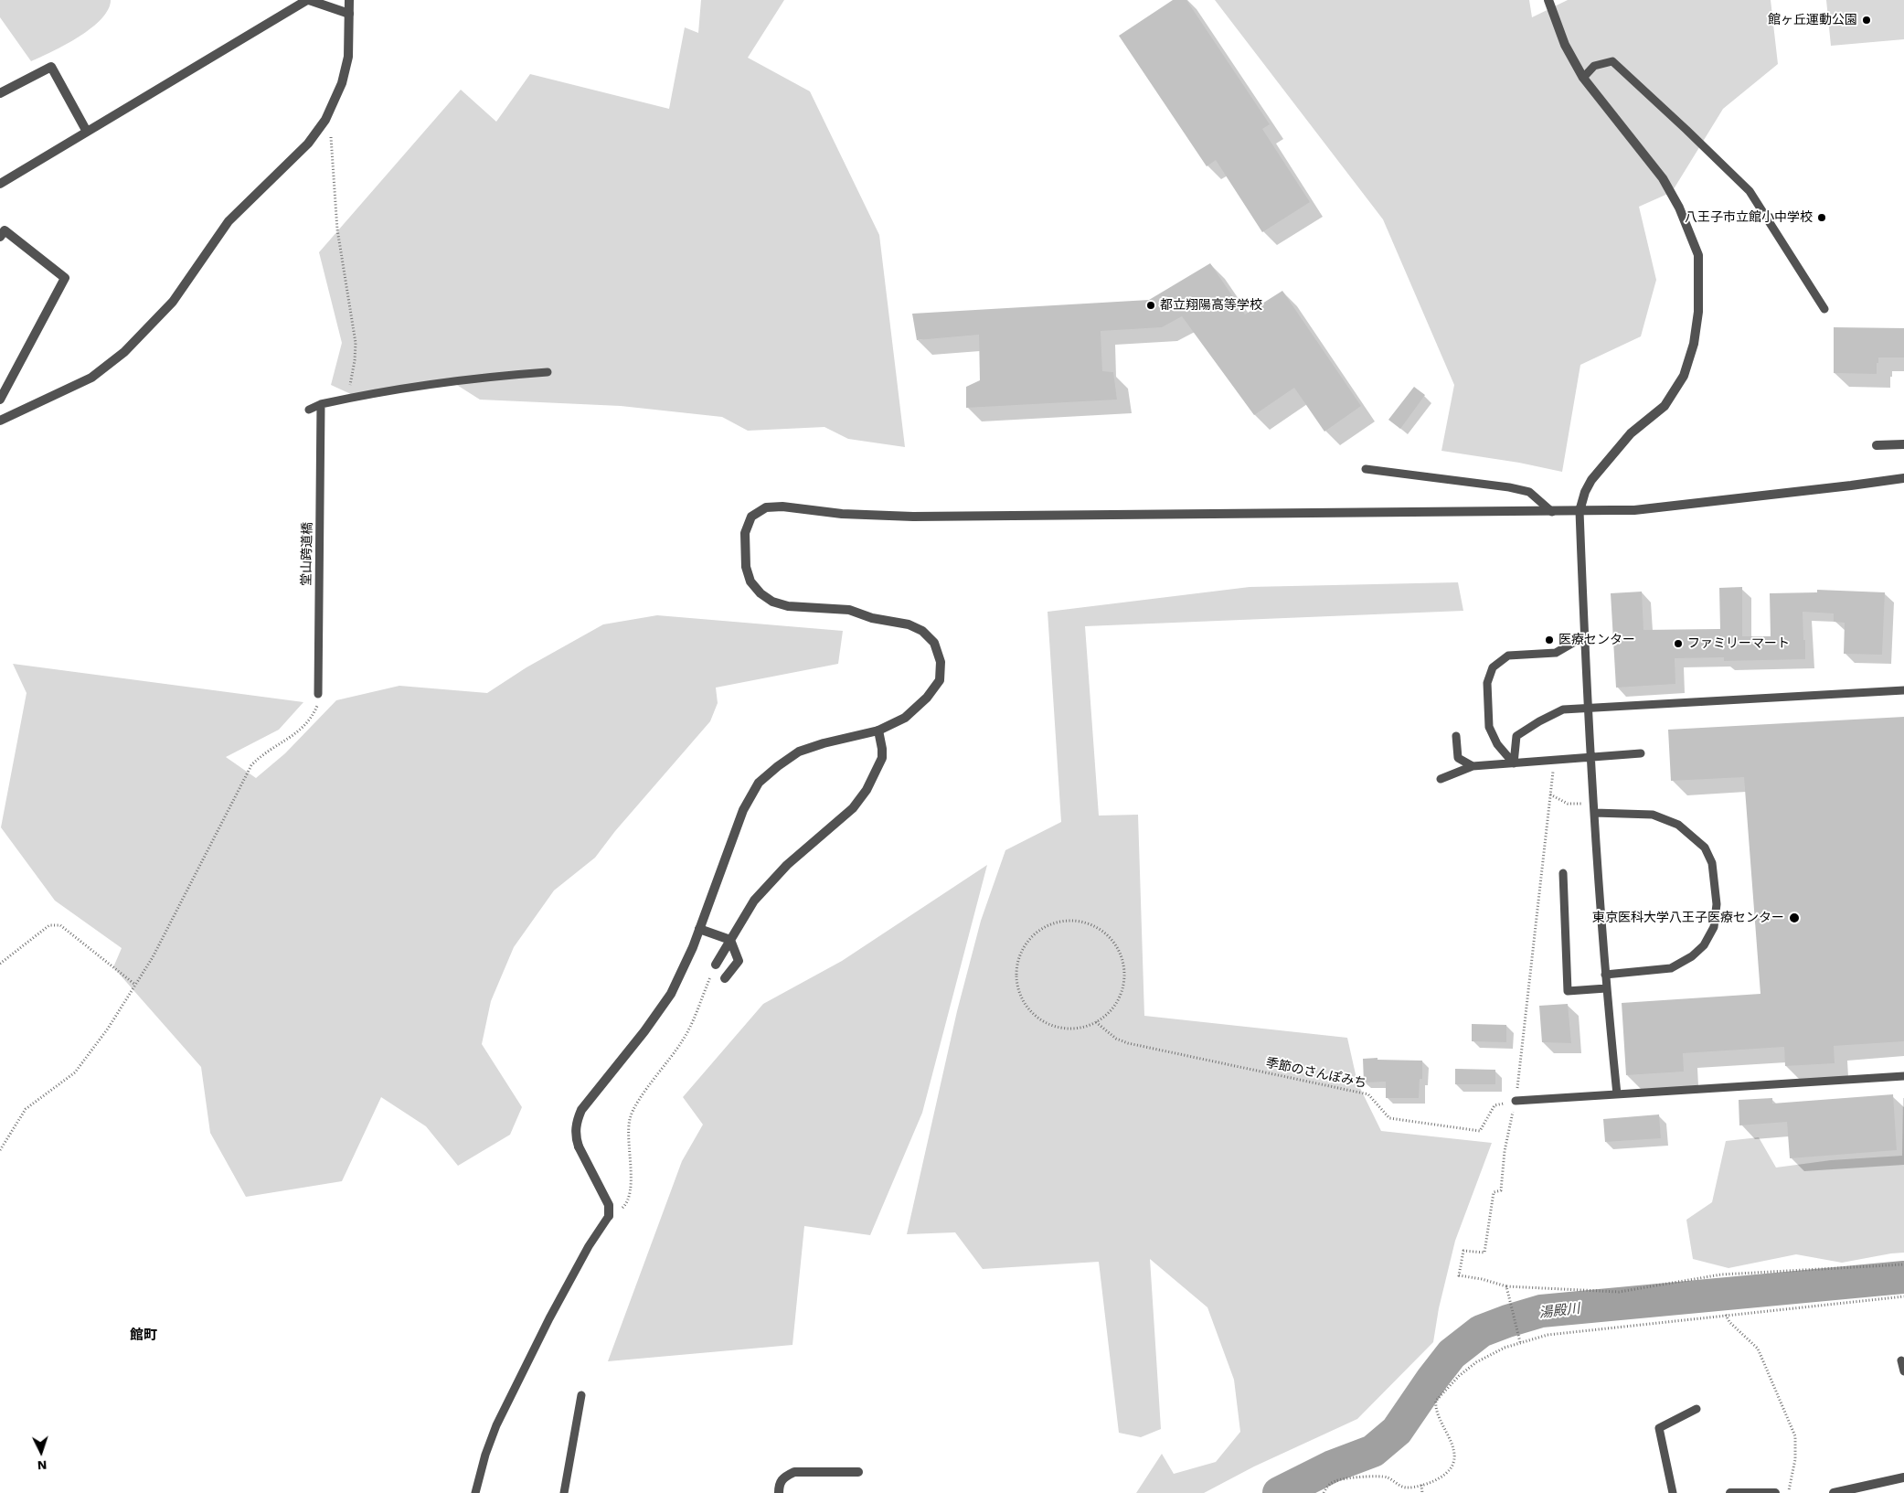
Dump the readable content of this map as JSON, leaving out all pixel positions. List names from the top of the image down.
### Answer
{
  "streets": {
    "lane": ["堂山跨道橋"],
    "path": ["季節のさんぽみち"]
  },
  "districts": ["館町"],
  "water": ["湯殿川"],
  "places": [
    "館ヶ丘運動公園",
    "八王子市立館小中学校",
    "都立翔陽高等学校",
    "医療センター",
    "ファミリーマート",
    "東京医科大学八王子医療センター"
  ],
  "north": "bottom"
}
